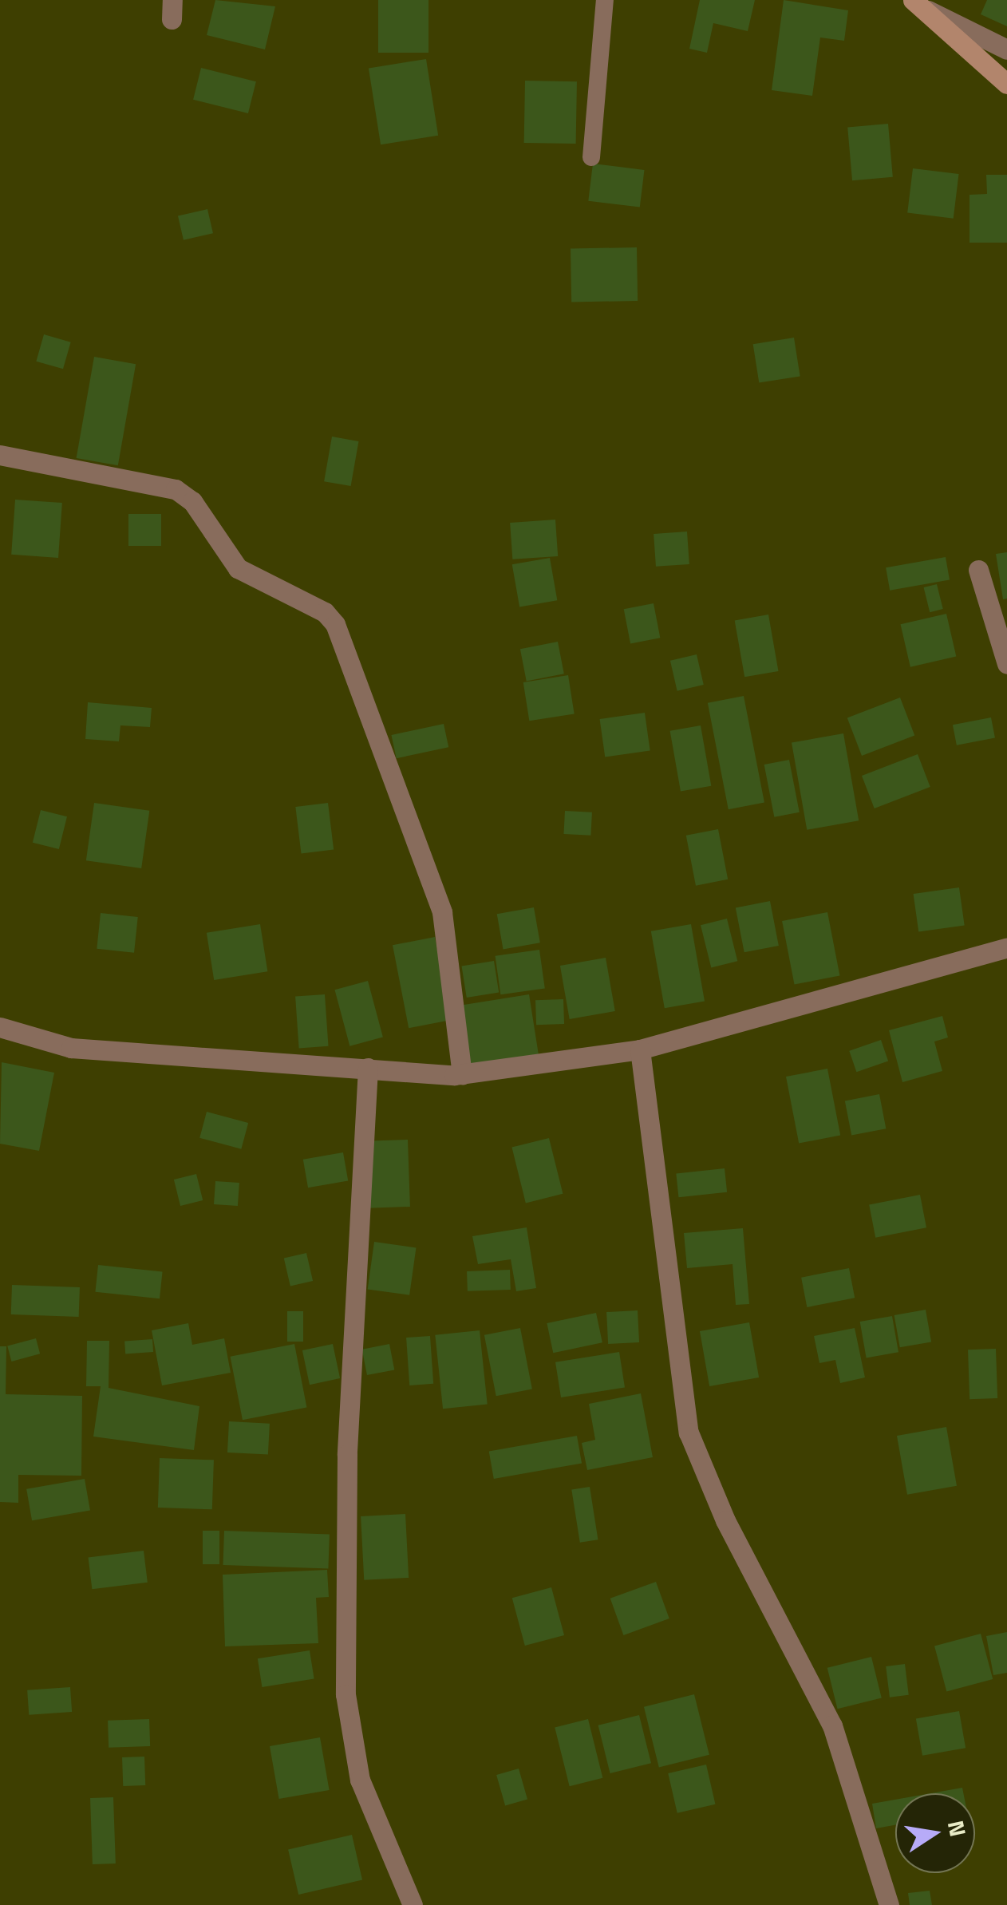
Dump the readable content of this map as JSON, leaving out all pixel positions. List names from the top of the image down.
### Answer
{
  "north": "right"
}
